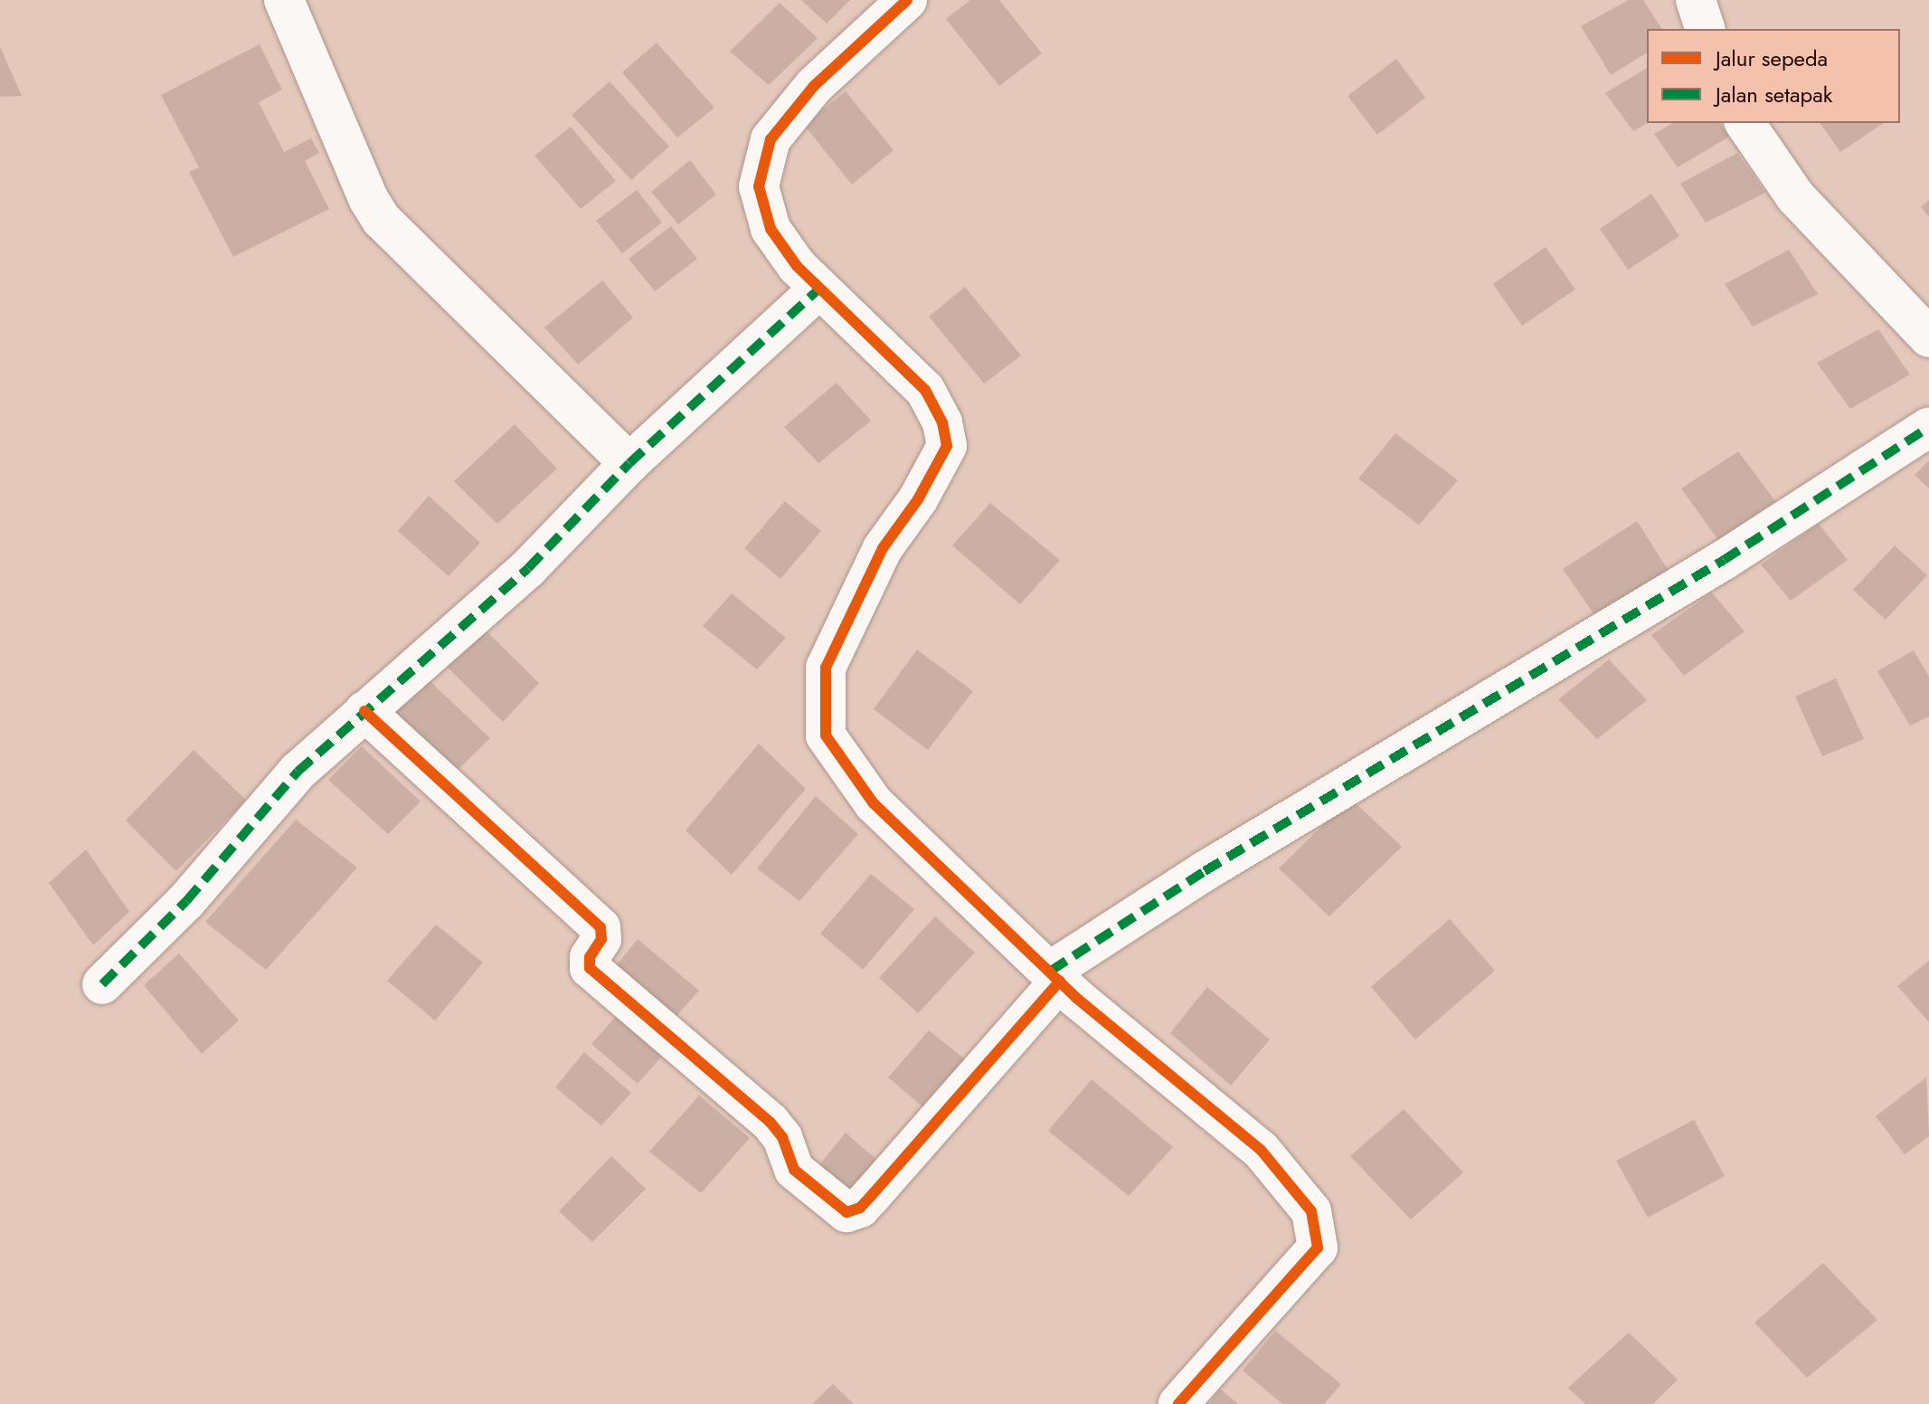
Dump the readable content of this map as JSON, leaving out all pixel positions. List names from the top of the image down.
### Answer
{
  "legend": ["Jalur sepeda", "Jalan setapak"]
}
